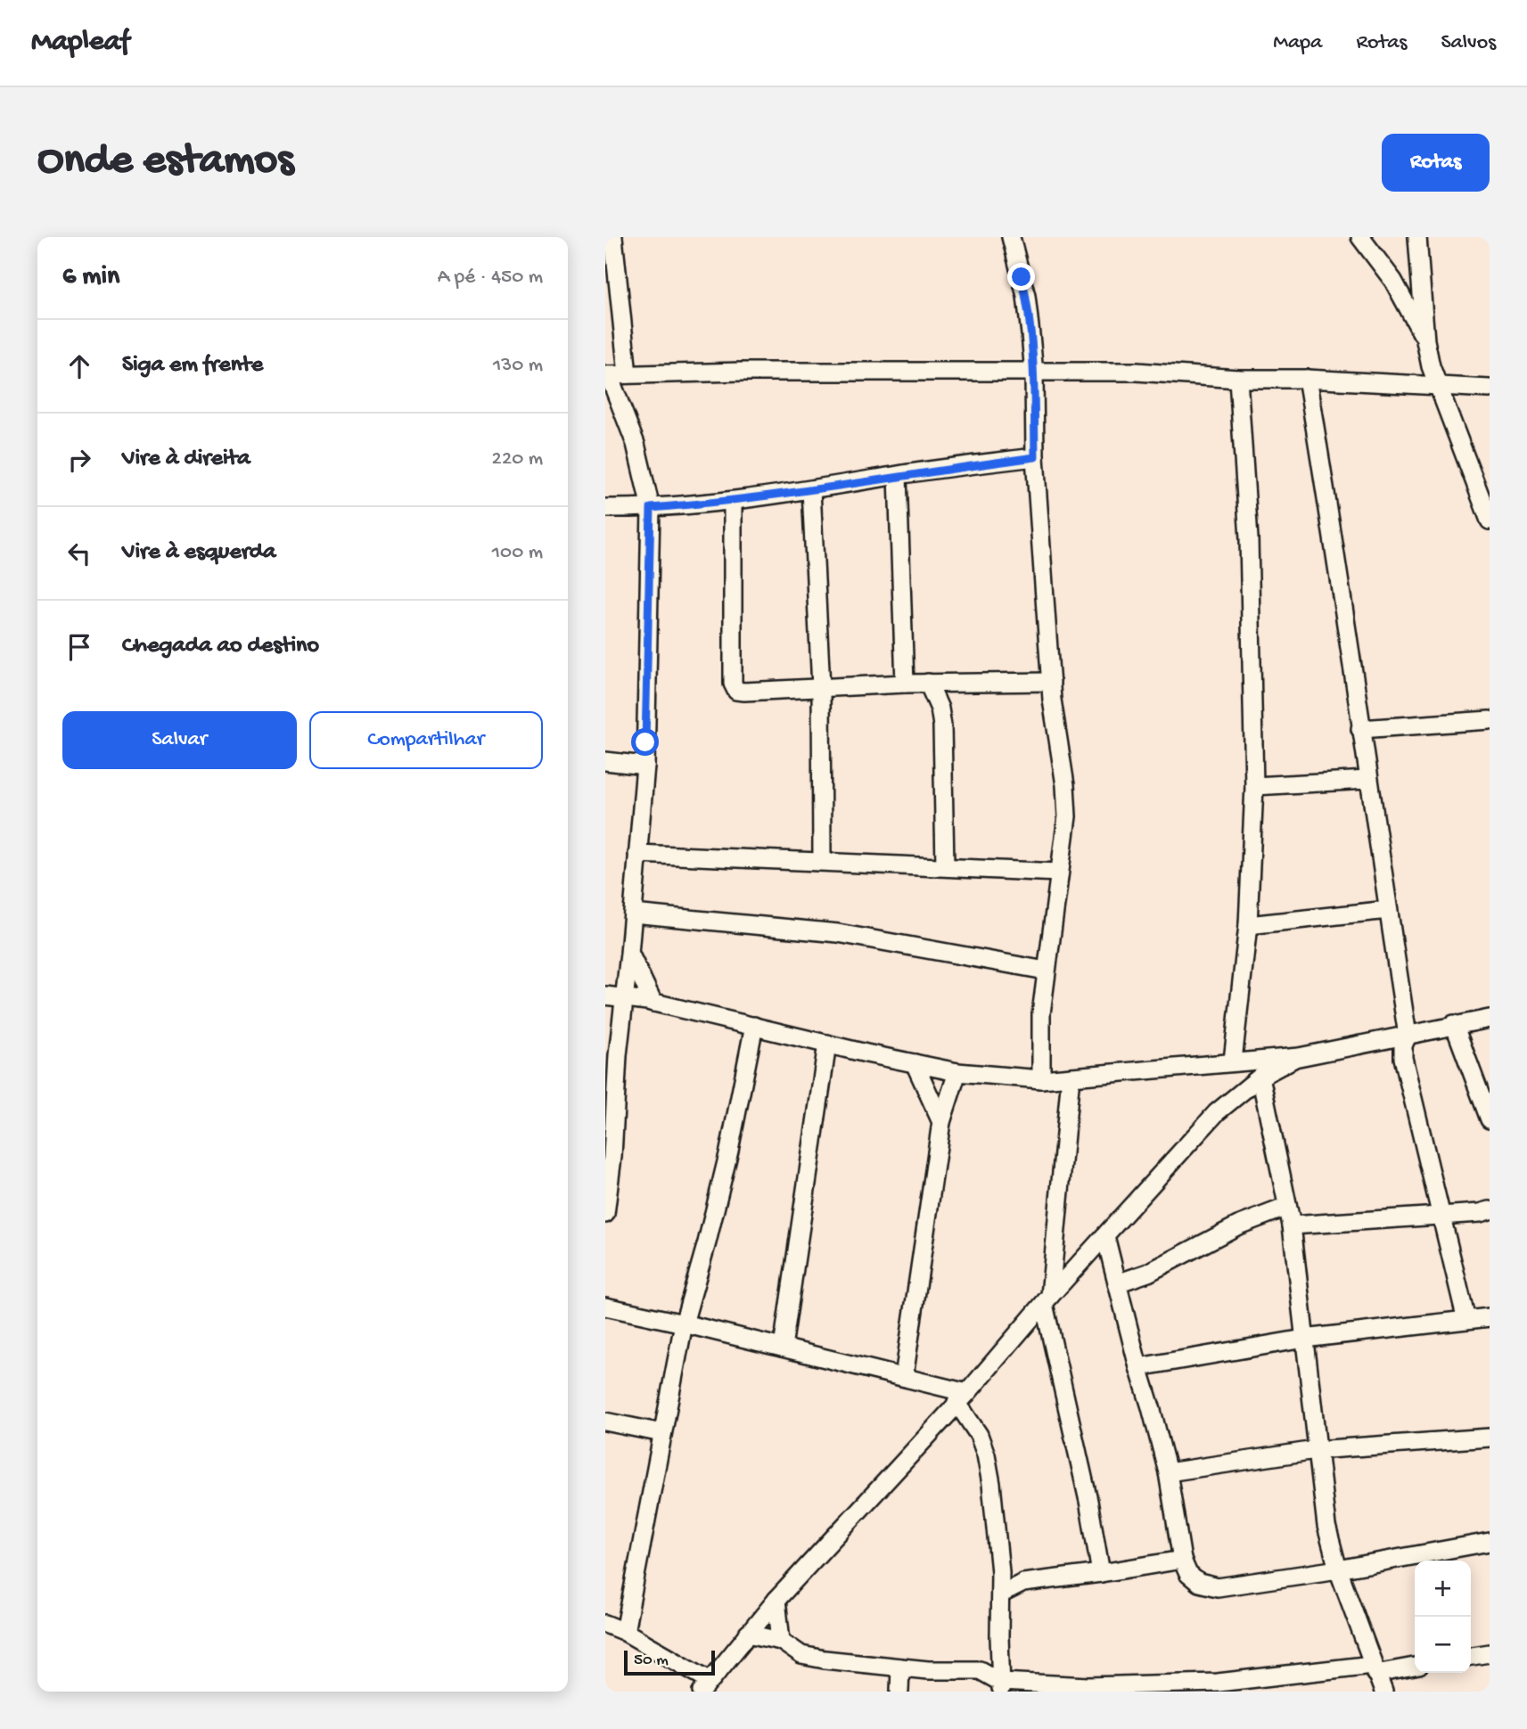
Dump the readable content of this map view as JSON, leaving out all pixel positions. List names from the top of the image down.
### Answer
{
  "scale_bar": "50 m",
  "page": {
    "header": "Mapleaf",
    "nav": ["Mapa", "Rotas", "Salvos"],
    "buttons": [
      "Rotas",
      ["Salvar", "Compartilhar"]
    ],
    "title": "Onde estamos",
    "heading": ["6 min", "A pé · 450 m"],
    "list": [
      ["Siga em frente", "130 m"],
      ["Vire à direita", "220 m"],
      ["Vire à esquerda", "100 m"],
      "Chegada ao destino"
    ],
    "map_buttons": ["+", "−"],
    "scale": "50 m"
  }
}
